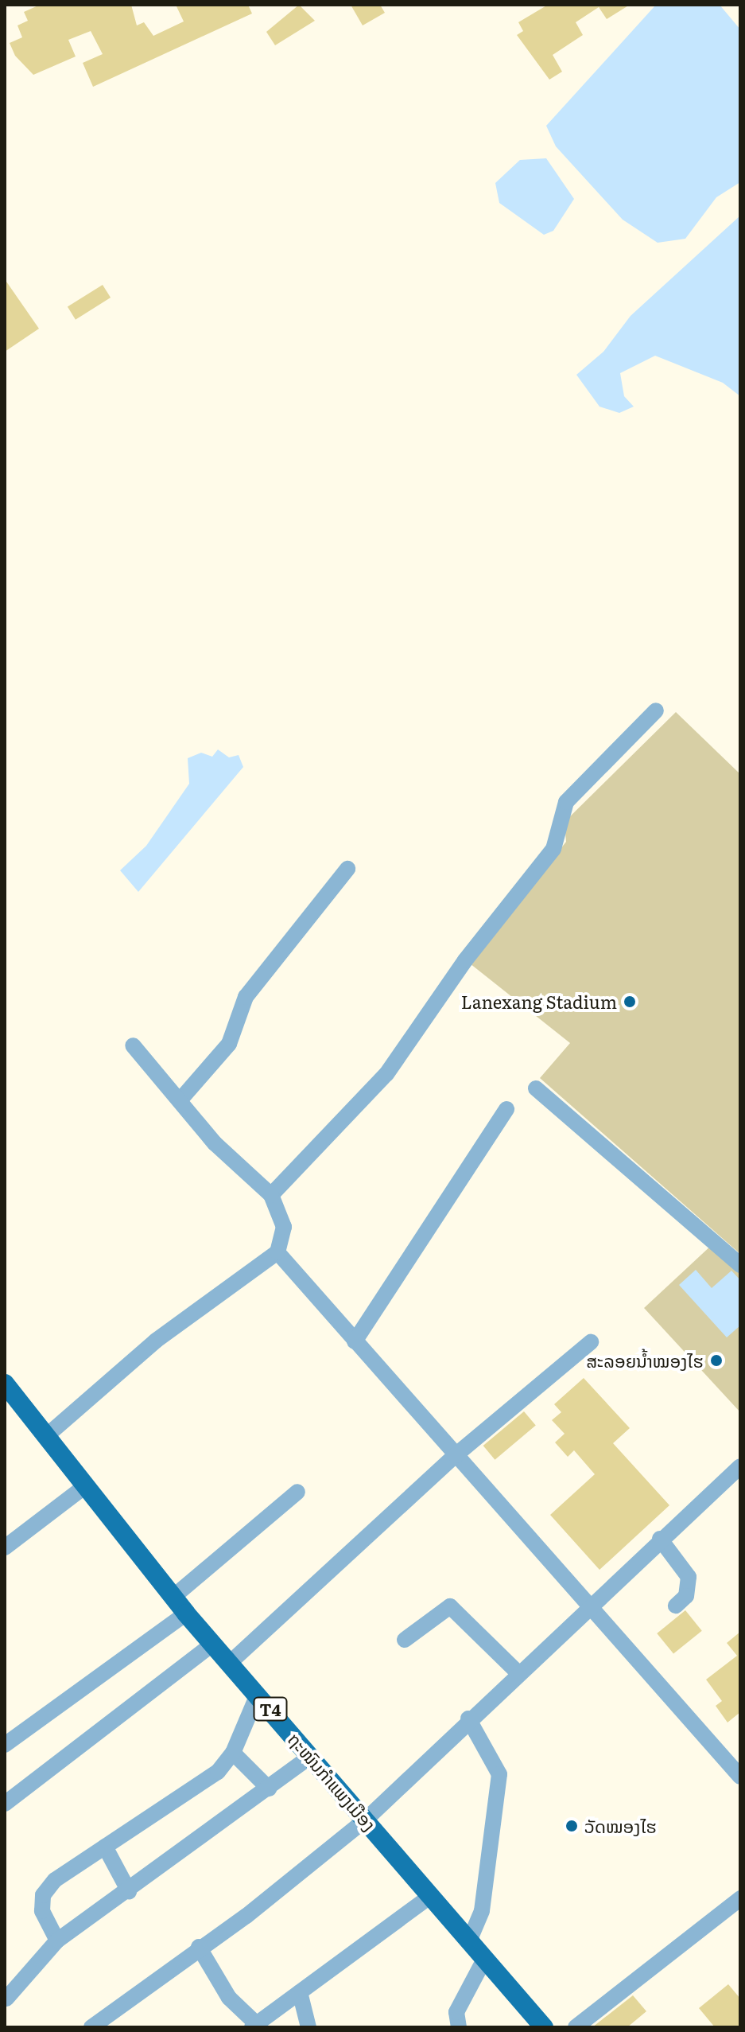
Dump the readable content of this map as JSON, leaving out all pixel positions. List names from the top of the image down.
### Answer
{
  "streets": {
    "main road": ["T4", "ຖະໜົນກຳແພງເມືອງ"]
  },
  "places": ["Lanexang Stadium", "ສະລອຍນ້ຳໝອງໄຮ", "ວັດໝອງໄຮ"]
}
